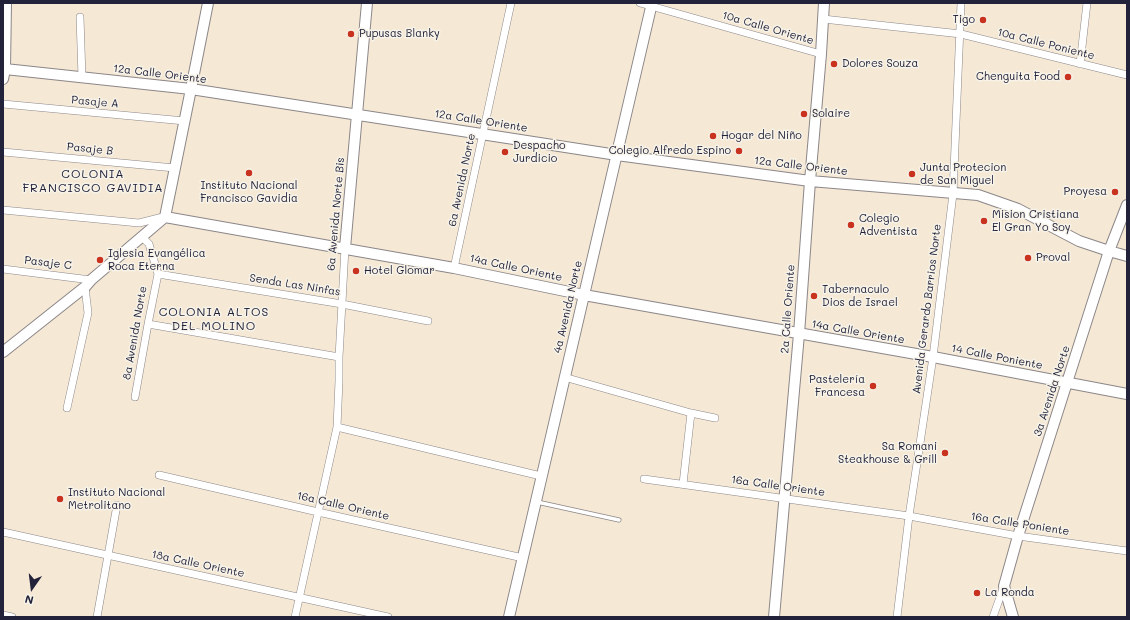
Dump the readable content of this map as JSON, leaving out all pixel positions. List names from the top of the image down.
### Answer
{
  "streets": {
    "street": [
      "10a Calle Oriente",
      "10a Calle Poniente",
      "12a Calle Oriente",
      "Pasaje A",
      "Pasaje B",
      "6a Avenida Norte",
      "6a Avenida Norte Bis",
      "Pasaje C",
      "14a Calle Oriente",
      "Senda Las Ninfas",
      "4a Avenida Norte",
      "2a Calle Oriente",
      "Avenida Gerardo Barrios Norte",
      "8a Avenida Norte",
      "14 Calle Poniente",
      "3a Avenida Norte",
      "16a Calle Oriente",
      "16a Calle Poniente",
      "18a Calle Oriente"
    ]
  },
  "crossings": [
    ["10a Calle Oriente", "4a Avenida Norte"],
    ["10a Calle Oriente", "2a Calle Oriente"],
    ["10a Calle Poniente", "Avenida Gerardo Barrios Norte"],
    ["12a Calle Oriente", "6a Avenida Norte"],
    ["12a Calle Oriente", "6a Avenida Norte Bis"],
    ["12a Calle Oriente", "4a Avenida Norte"],
    ["12a Calle Oriente", "2a Calle Oriente"],
    ["12a Calle Oriente", "Avenida Gerardo Barrios Norte"],
    ["12a Calle Oriente", "3a Avenida Norte"],
    ["6a Avenida Norte", "14a Calle Oriente"],
    ["6a Avenida Norte Bis", "14a Calle Oriente"],
    ["6a Avenida Norte Bis", "Senda Las Ninfas"],
    ["14a Calle Oriente", "4a Avenida Norte"],
    ["14a Calle Oriente", "2a Calle Oriente"],
    ["14a Calle Oriente", "Avenida Gerardo Barrios Norte"],
    ["14a Calle Oriente", "14 Calle Poniente"],
    ["Senda Las Ninfas", "8a Avenida Norte"],
    ["4a Avenida Norte", "16a Calle Oriente"],
    ["2a Calle Oriente", "16a Calle Oriente"],
    ["Avenida Gerardo Barrios Norte", "14 Calle Poniente"],
    ["Avenida Gerardo Barrios Norte", "16a Calle Oriente"],
    ["Avenida Gerardo Barrios Norte", "16a Calle Poniente"],
    ["14 Calle Poniente", "3a Avenida Norte"],
    ["3a Avenida Norte", "16a Calle Poniente"],
    ["16a Calle Oriente", "16a Calle Poniente"]
  ],
  "districts": ["COLONIA FRANCISCO GAVIDIA", "COLONIA ALTOS DEL MOLINO"],
  "places": [
    "Tigo",
    "Pupusas Blanky",
    "Dolores Souza",
    "Chenguita Food",
    "Solaire",
    "Hogar del Niño",
    "Colegio Alfredo Espino",
    "Despacho Jurdicio",
    "Instituto Nacional Francisco Gavidia",
    "Junta Protecion de San Miguel",
    "Proyesa",
    "Mision Cristiana El Gran Yo Soy",
    "Colegio Adventista",
    "Proval",
    "Iglesia Evangélica Roca Eterna",
    "Hotel Glomar",
    "Tabernaculo Dios de Israel",
    "Pastelería Francesa",
    "Sa Romani Steakhouse & Grill",
    "Instituto Nacional Metrolitano",
    "La Ronda"
  ],
  "north": "bottom"
}
